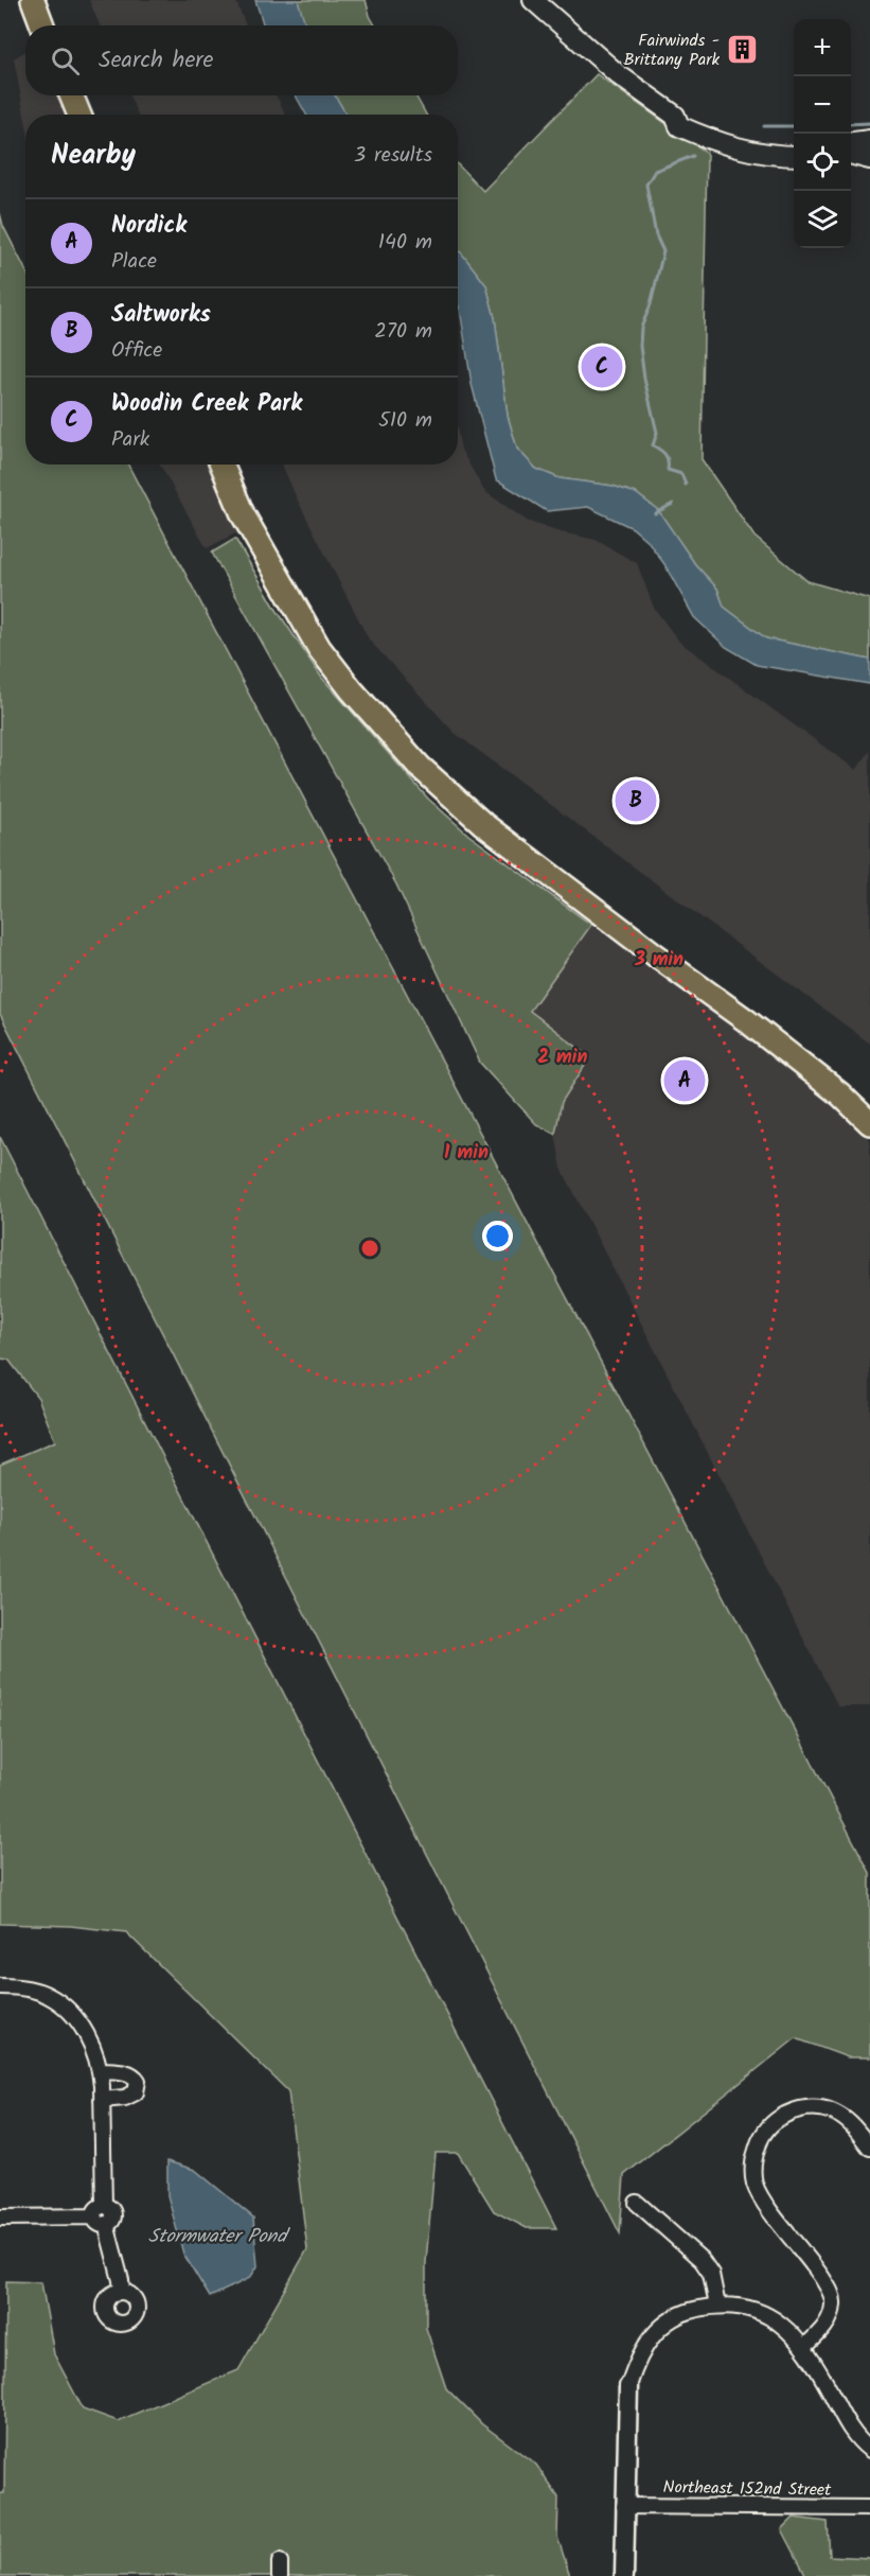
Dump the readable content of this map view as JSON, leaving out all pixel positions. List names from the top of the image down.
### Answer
{
  "streets": {
    "street": ["Northeast 152nd Street"]
  },
  "water": ["Stormwater Pond"],
  "places": {
    "building": ["Fairwinds - Brittany Park"]
  },
  "page": {
    "map_buttons": ["+", "−"],
    "search": "Search here",
    "heading": ["Nearby", "3 results"],
    "list": [
      {
        "mark": "A",
        "name": "Nordick",
        "note": "Place",
        "value": "140 m"
      },
      {
        "mark": "B",
        "name": "Saltworks",
        "note": "Office",
        "value": "270 m"
      },
      {
        "mark": "C",
        "name": "Woodin Creek Park",
        "note": "Park",
        "value": "510 m"
      }
    ],
    "pins": ["C", "B", "A"]
  },
  "rings": ["3 min", "2 min", "1 min"]
}
